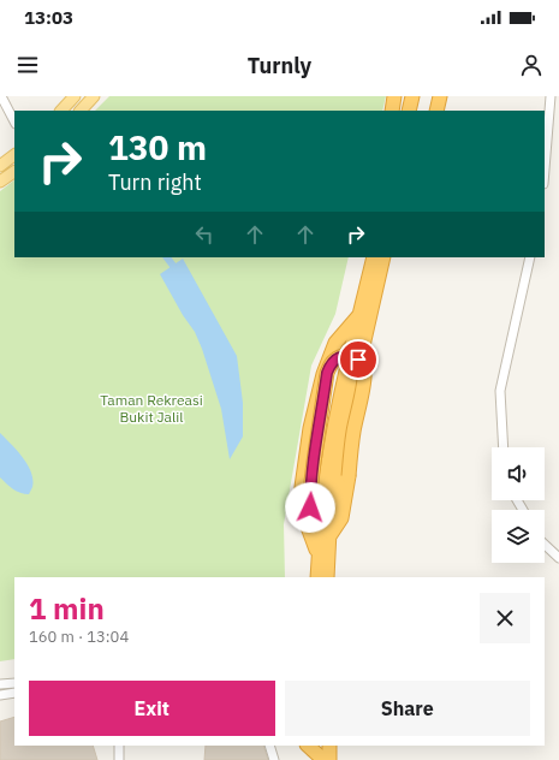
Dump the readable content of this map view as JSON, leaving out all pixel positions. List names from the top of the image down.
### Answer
{
  "parks": ["Taman Rekreasi Bukit Jalil"],
  "page": {
    "status": "13:03",
    "header": "Turnly",
    "turn": ["130 m", "Turn right"],
    "heading": ["1 min", "160 m · 13:04"],
    "buttons": ["Exit", "Share"]
  }
}
